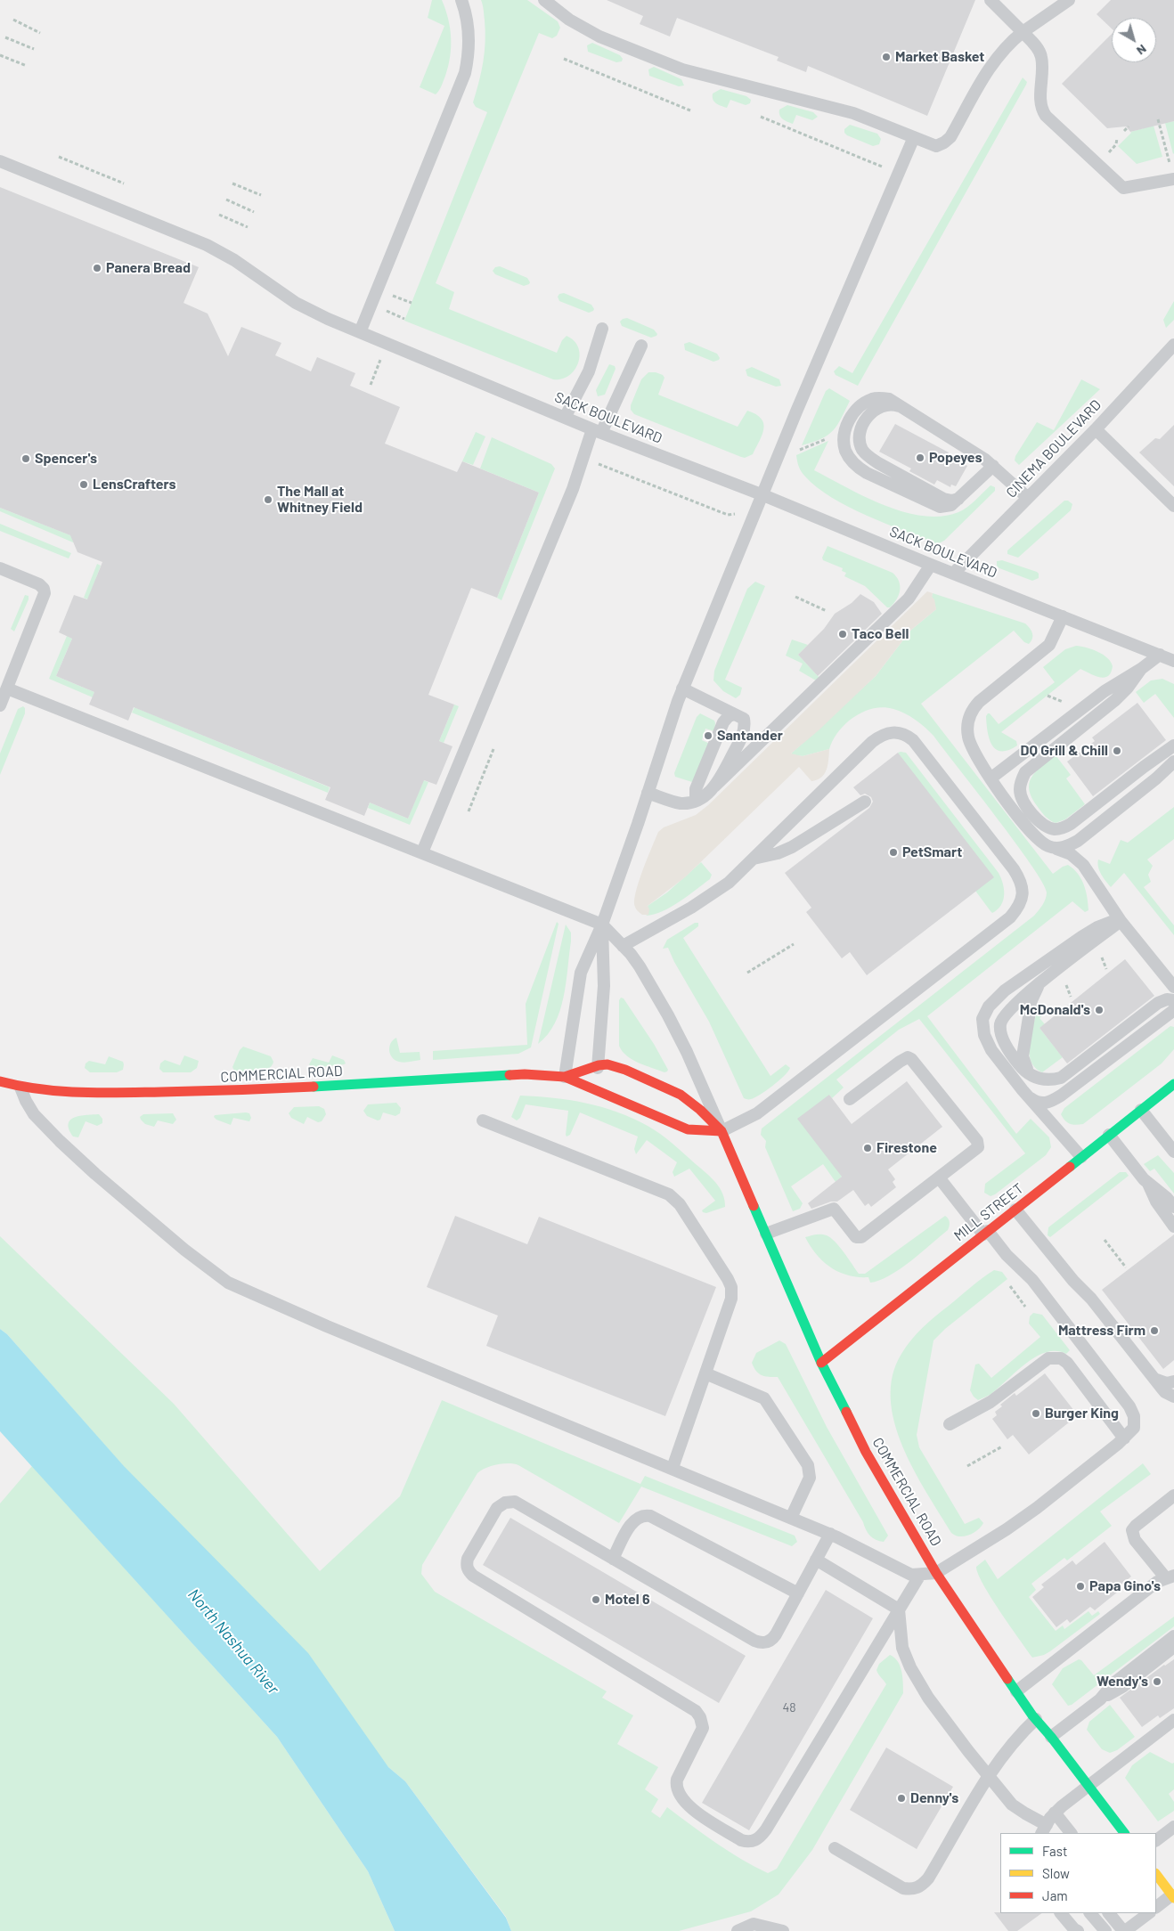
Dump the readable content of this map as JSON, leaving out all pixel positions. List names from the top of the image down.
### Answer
{
  "streets": {
    "street": ["COMMERCIAL ROAD", "MILL STREET"],
    "lane": ["SACK BOULEVARD", "CINEMA BOULEVARD"]
  },
  "crossings": [
    ["SACK BOULEVARD", "CINEMA BOULEVARD"],
    ["COMMERCIAL ROAD", "MILL STREET"]
  ],
  "water": ["North Nashua River"],
  "places": [
    "Market Basket",
    "Panera Bread",
    "Popeyes",
    "Spencer's",
    "LensCrafters",
    "The Mall at Whitney Field",
    "Taco Bell",
    "Santander",
    "DQ Grill & Chill",
    "PetSmart",
    "McDonald's",
    "Firestone",
    "Mattress Firm",
    "Burger King",
    "Papa Gino's",
    "Motel 6",
    "Wendy's",
    "Denny's"
  ],
  "house_numbers": ["48"],
  "legend": ["Fast", "Slow", "Jam"],
  "north": "bottom right"
}
